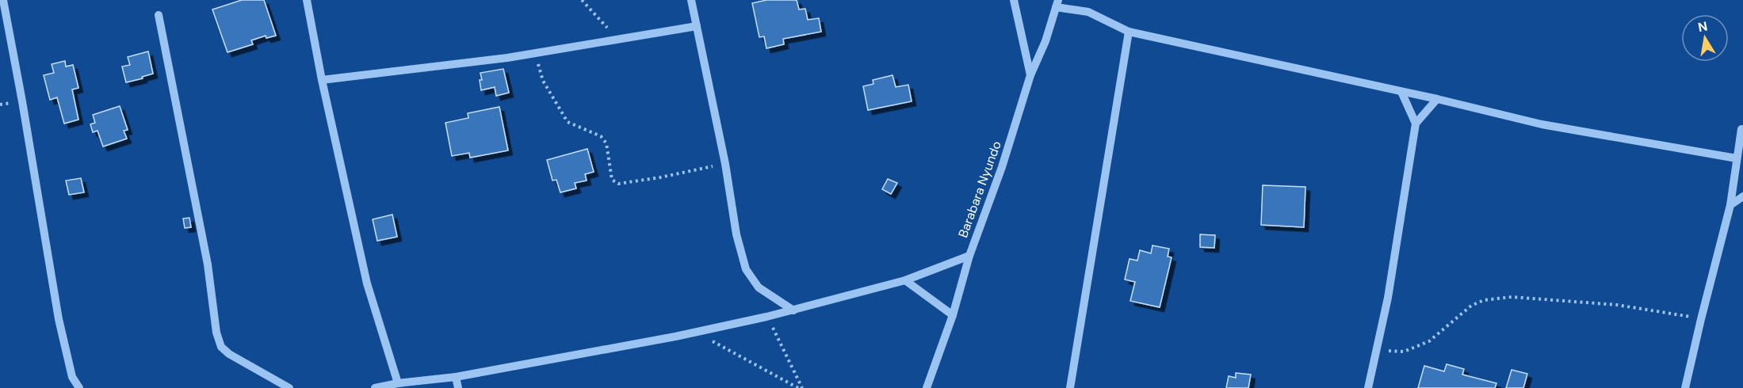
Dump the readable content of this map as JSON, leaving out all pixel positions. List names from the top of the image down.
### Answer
{
  "streets": {
    "street": ["Barabara Nyundo"]
  },
  "north": "top"
}
